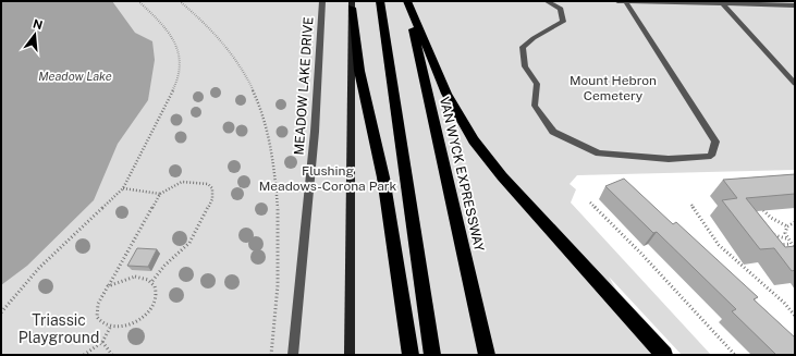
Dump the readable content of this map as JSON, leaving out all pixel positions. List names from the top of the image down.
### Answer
{
  "streets": {
    "highway": ["VAN WYCK EXPRESSWAY"],
    "street": ["MEADOW LAKE DRIVE"]
  },
  "water": ["Meadow Lake"],
  "parks": ["Mount Hebron Cemetery", "Flushing Meadows-Corona Park", "Triassic Playground"],
  "north": "top"
}
